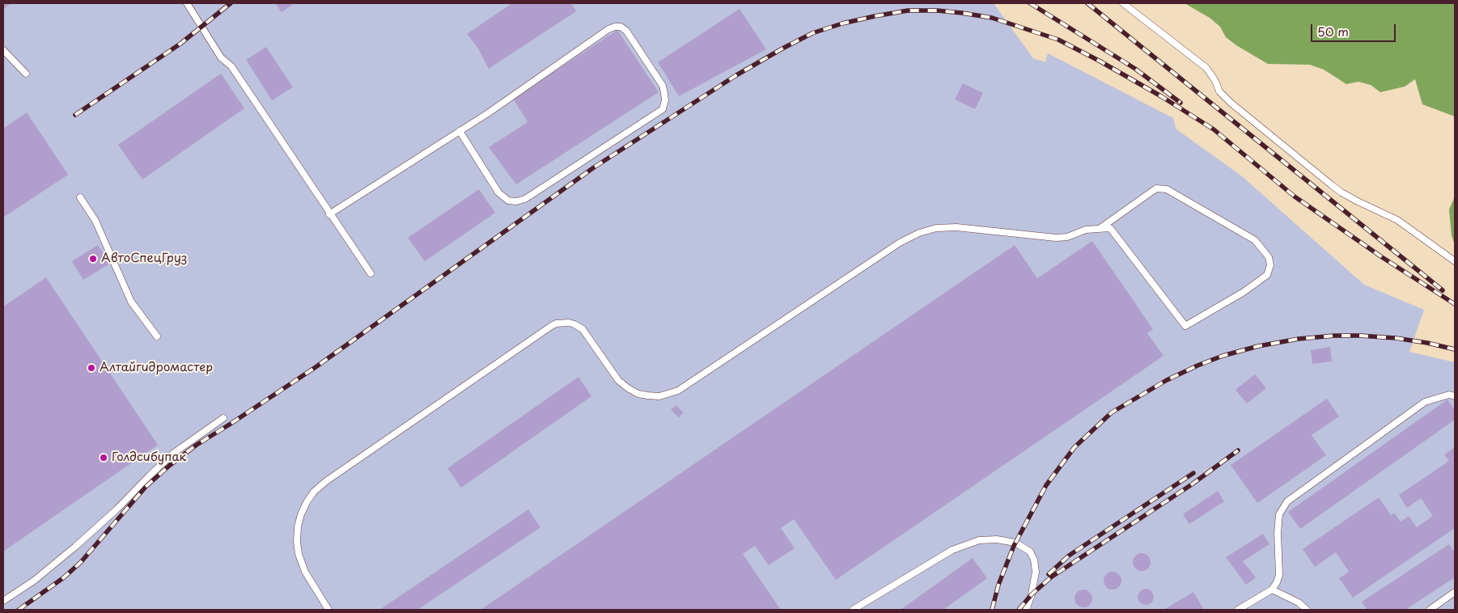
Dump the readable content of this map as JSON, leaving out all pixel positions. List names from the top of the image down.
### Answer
{
  "places": ["АвтоСпецГруз", "Алтайгидромастер", "Голдcибупак"],
  "scale_bar": "50 m"
}
